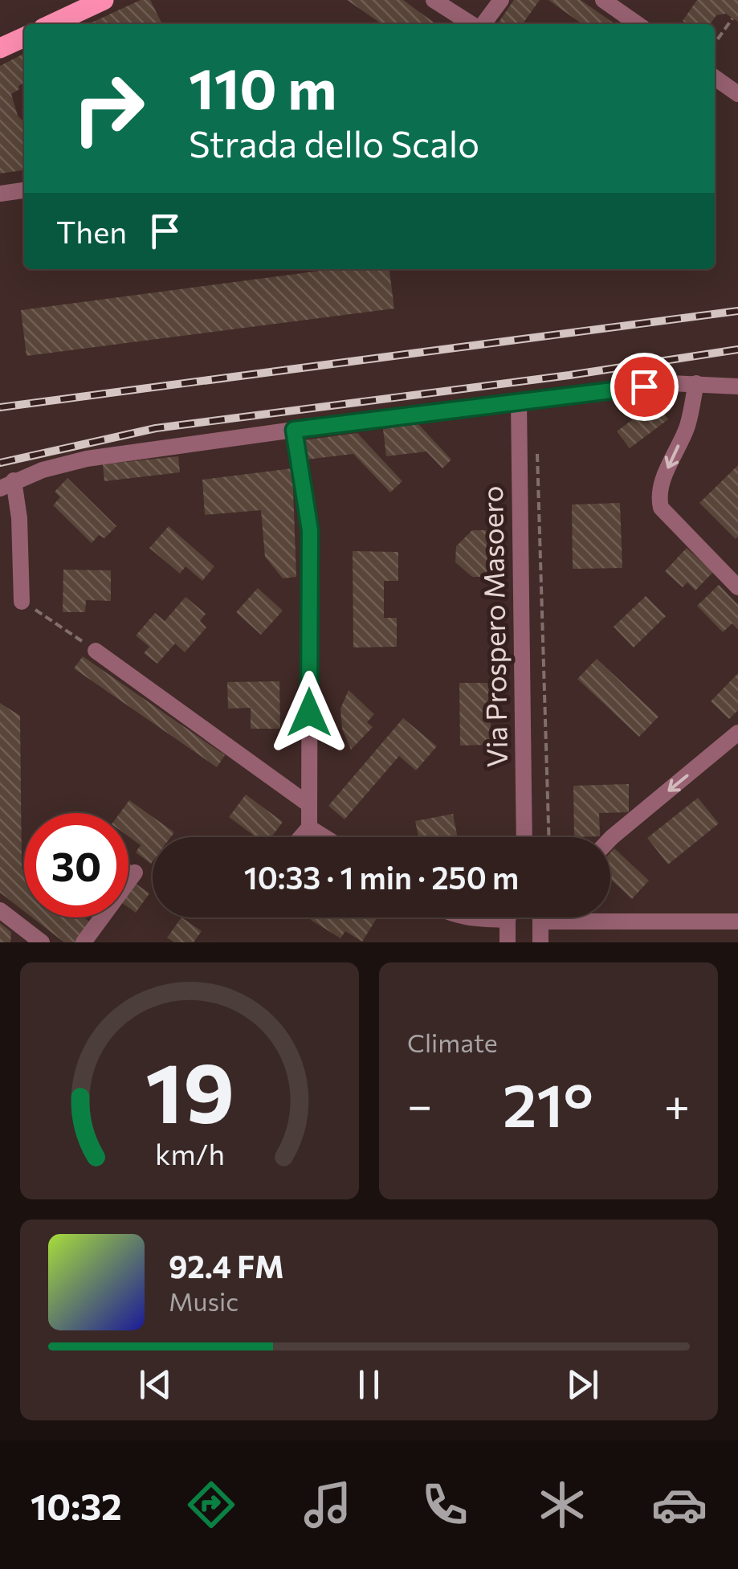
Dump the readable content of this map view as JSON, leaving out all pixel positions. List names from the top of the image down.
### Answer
{
  "streets": {
    "street": ["Via Prospero Masoero"]
  },
  "page": {
    "turn": ["110 m", "Strada dello Scalo"],
    "then": "Then",
    "limit": "30",
    "trip": "10:33 · 1 min · 250 m",
    "tile": "Climate",
    "heat": ["−", "21°", "+"],
    "song": ["92.4 FM", "Music"],
    "tabs": "10:32",
    "gauge": ["19", "km/h"]
  }
}
